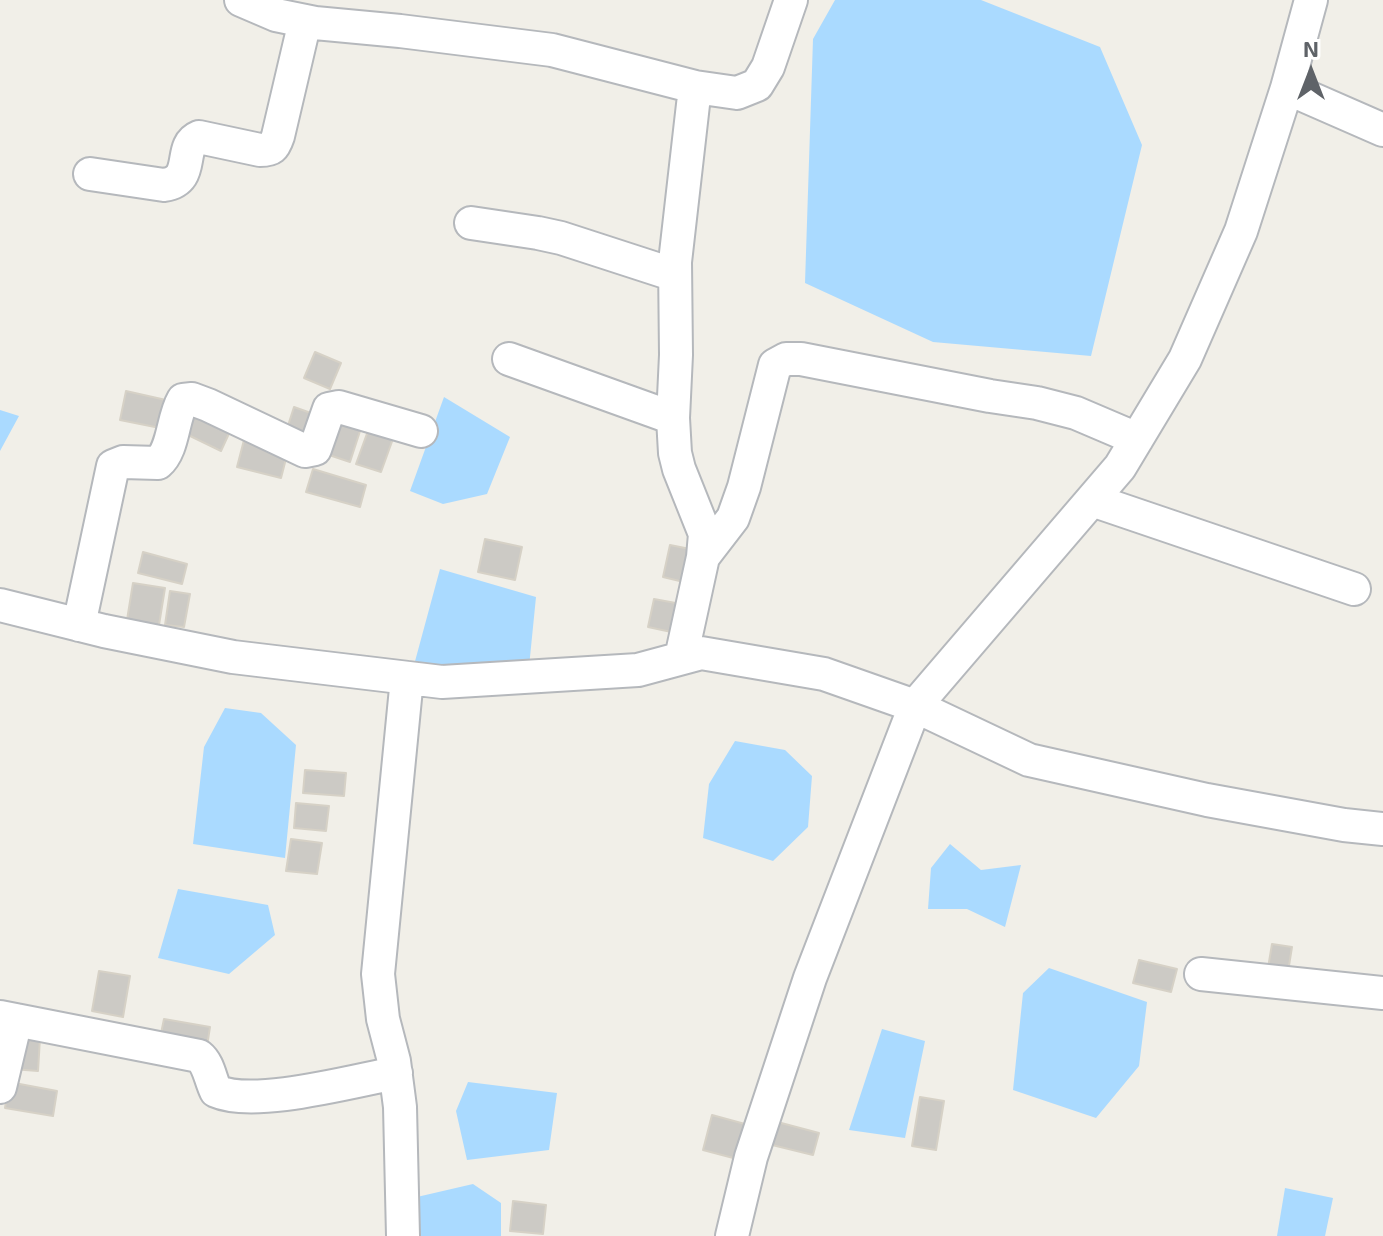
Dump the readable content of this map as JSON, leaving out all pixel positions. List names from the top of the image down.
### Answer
{
  "north": "top"
}
